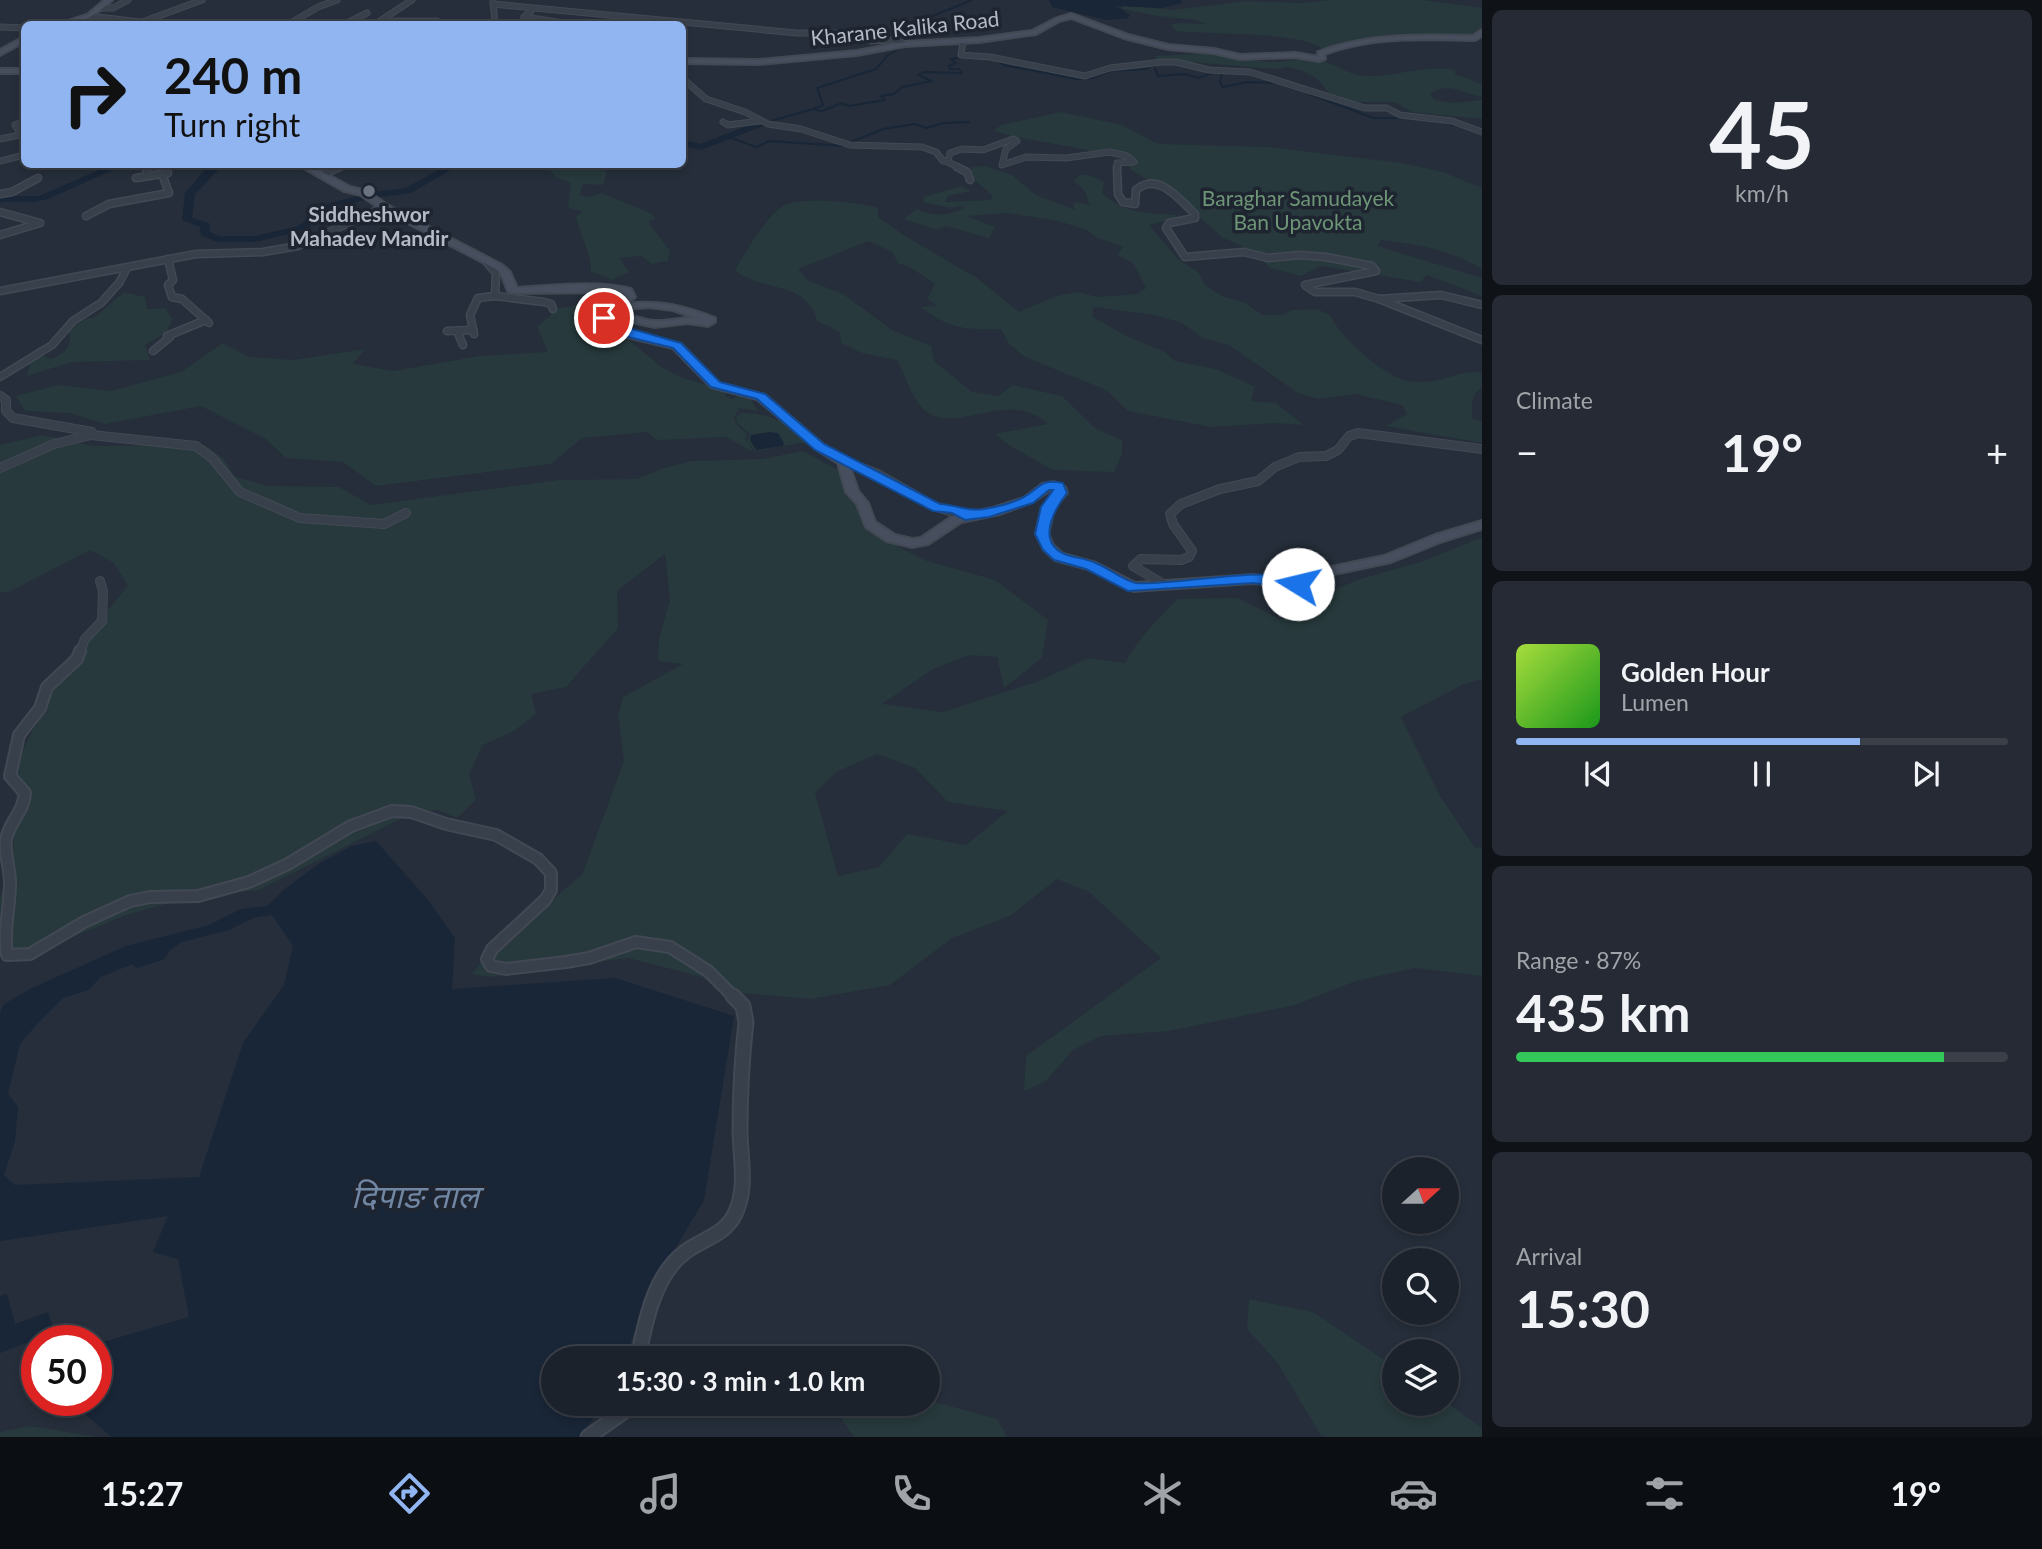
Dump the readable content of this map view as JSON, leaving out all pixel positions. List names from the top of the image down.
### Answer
{
  "streets": {
    "main road": ["Kharane Kalika Road"]
  },
  "water": ["दिपाङ ताल"],
  "parks": ["Baraghar Samudayek Ban Upavokta"],
  "places": ["Siddheshwor Mahadev Mandir"],
  "north": "right",
  "page": {
    "tile": [
      ["45", "km/h"],
      "Climate",
      ["Range · 87%", "435 km"],
      ["Arrival", "15:30"]
    ],
    "turn": ["240 m", "Turn right"],
    "heat": ["−", "19°", "+"],
    "song": ["Golden Hour", "Lumen"],
    "limit": "50",
    "trip": "15:30 · 3 min · 1.0 km",
    "tabs": ["15:27", "19°"]
  }
}
